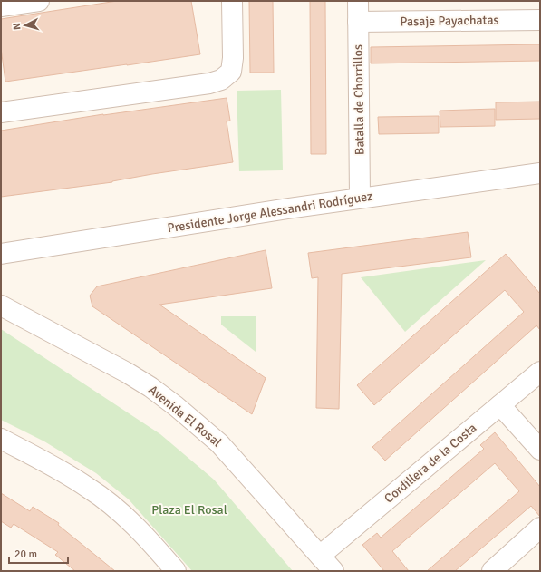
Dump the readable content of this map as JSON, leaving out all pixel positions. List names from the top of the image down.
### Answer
{
  "streets": {
    "street": [
      "Pasaje Payachatas",
      "Batalla de Chorrillos",
      "Presidente Jorge Alessandri Rodríguez",
      "Avenida El Rosal",
      "Cordillera de la Costa"
    ]
  },
  "crossings": [
    ["Pasaje Payachatas", "Batalla de Chorrillos"],
    ["Batalla de Chorrillos", "Presidente Jorge Alessandri Rodríguez"],
    ["Avenida El Rosal", "Cordillera de la Costa"]
  ],
  "parks": ["Plaza El Rosal"],
  "scale_bar": "20 m",
  "north": "left"
}
